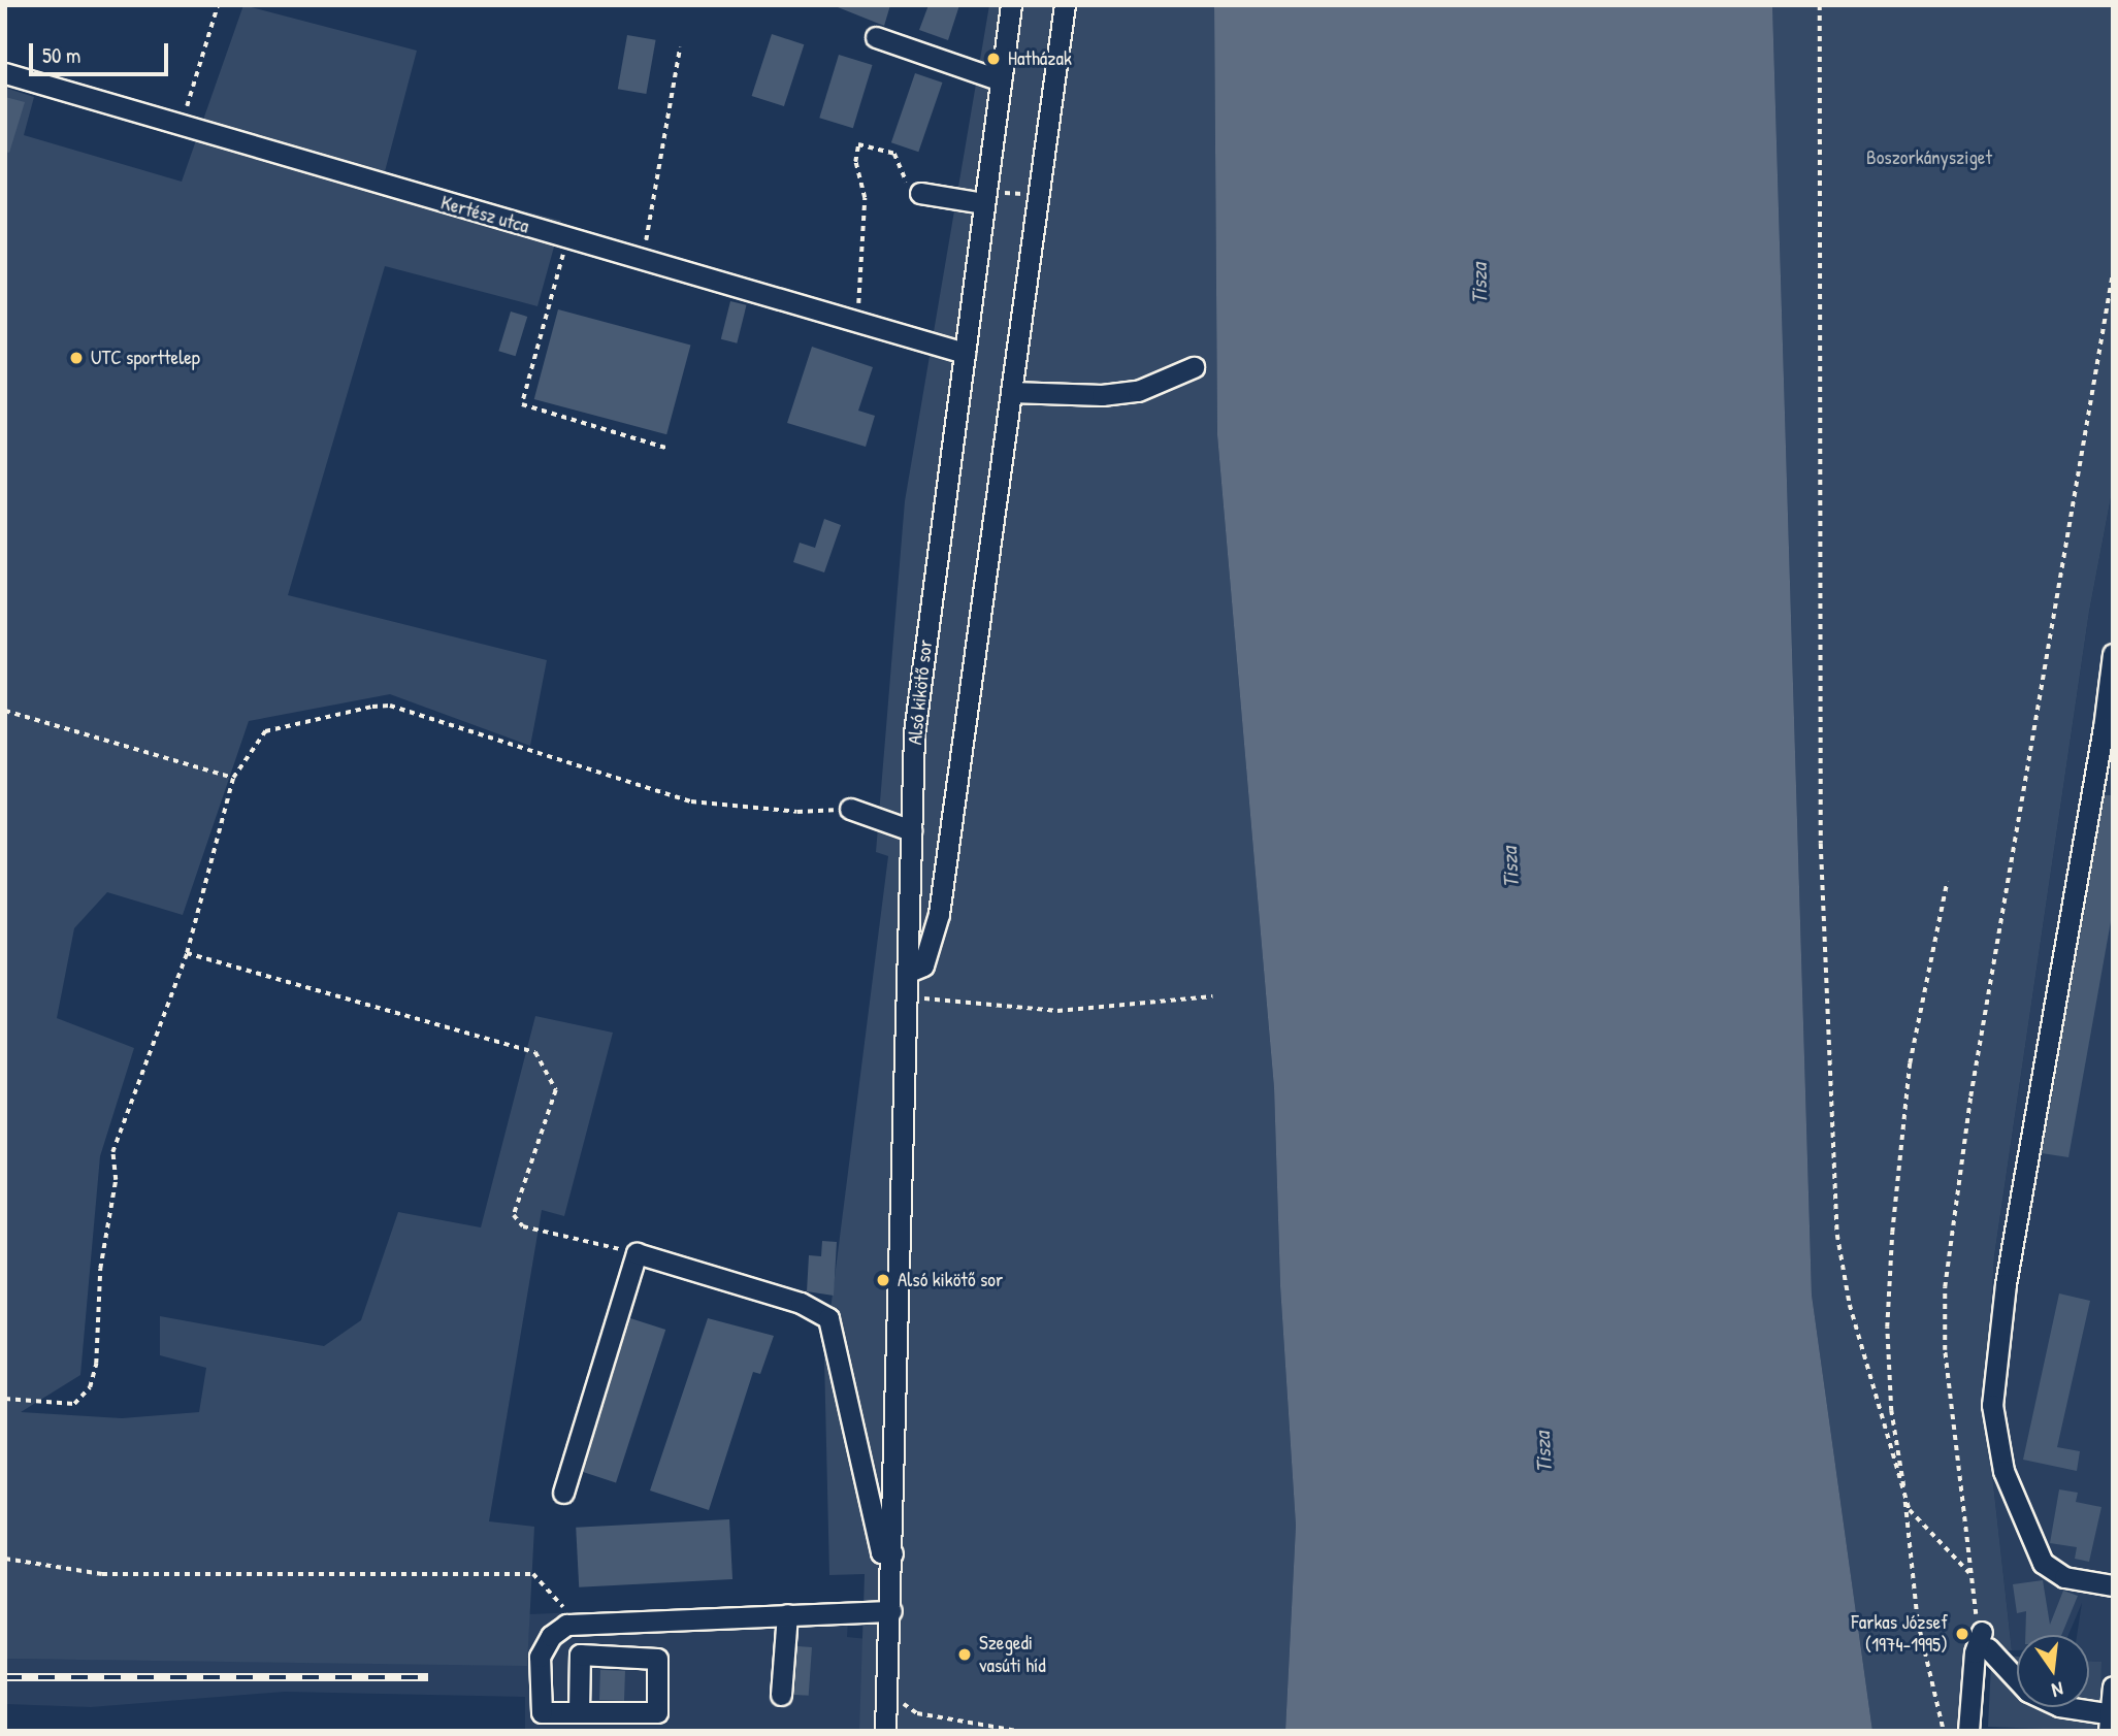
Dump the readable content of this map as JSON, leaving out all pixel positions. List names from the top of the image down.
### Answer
{
  "streets": {
    "street": ["Kertész utca", "Alsó kikötő sor"]
  },
  "crossings": [
    ["Kertész utca", "Alsó kikötő sor"]
  ],
  "water": ["Tisza"],
  "parks": ["Boszorkánysziget"],
  "places": [
    "Hatházak",
    "UTC sporttelep",
    "Alsó kikötő sor",
    "Farkas József (1974-1995)",
    "Szegedi vasúti híd"
  ],
  "scale_bar": "50 m",
  "north": "bottom"
}
